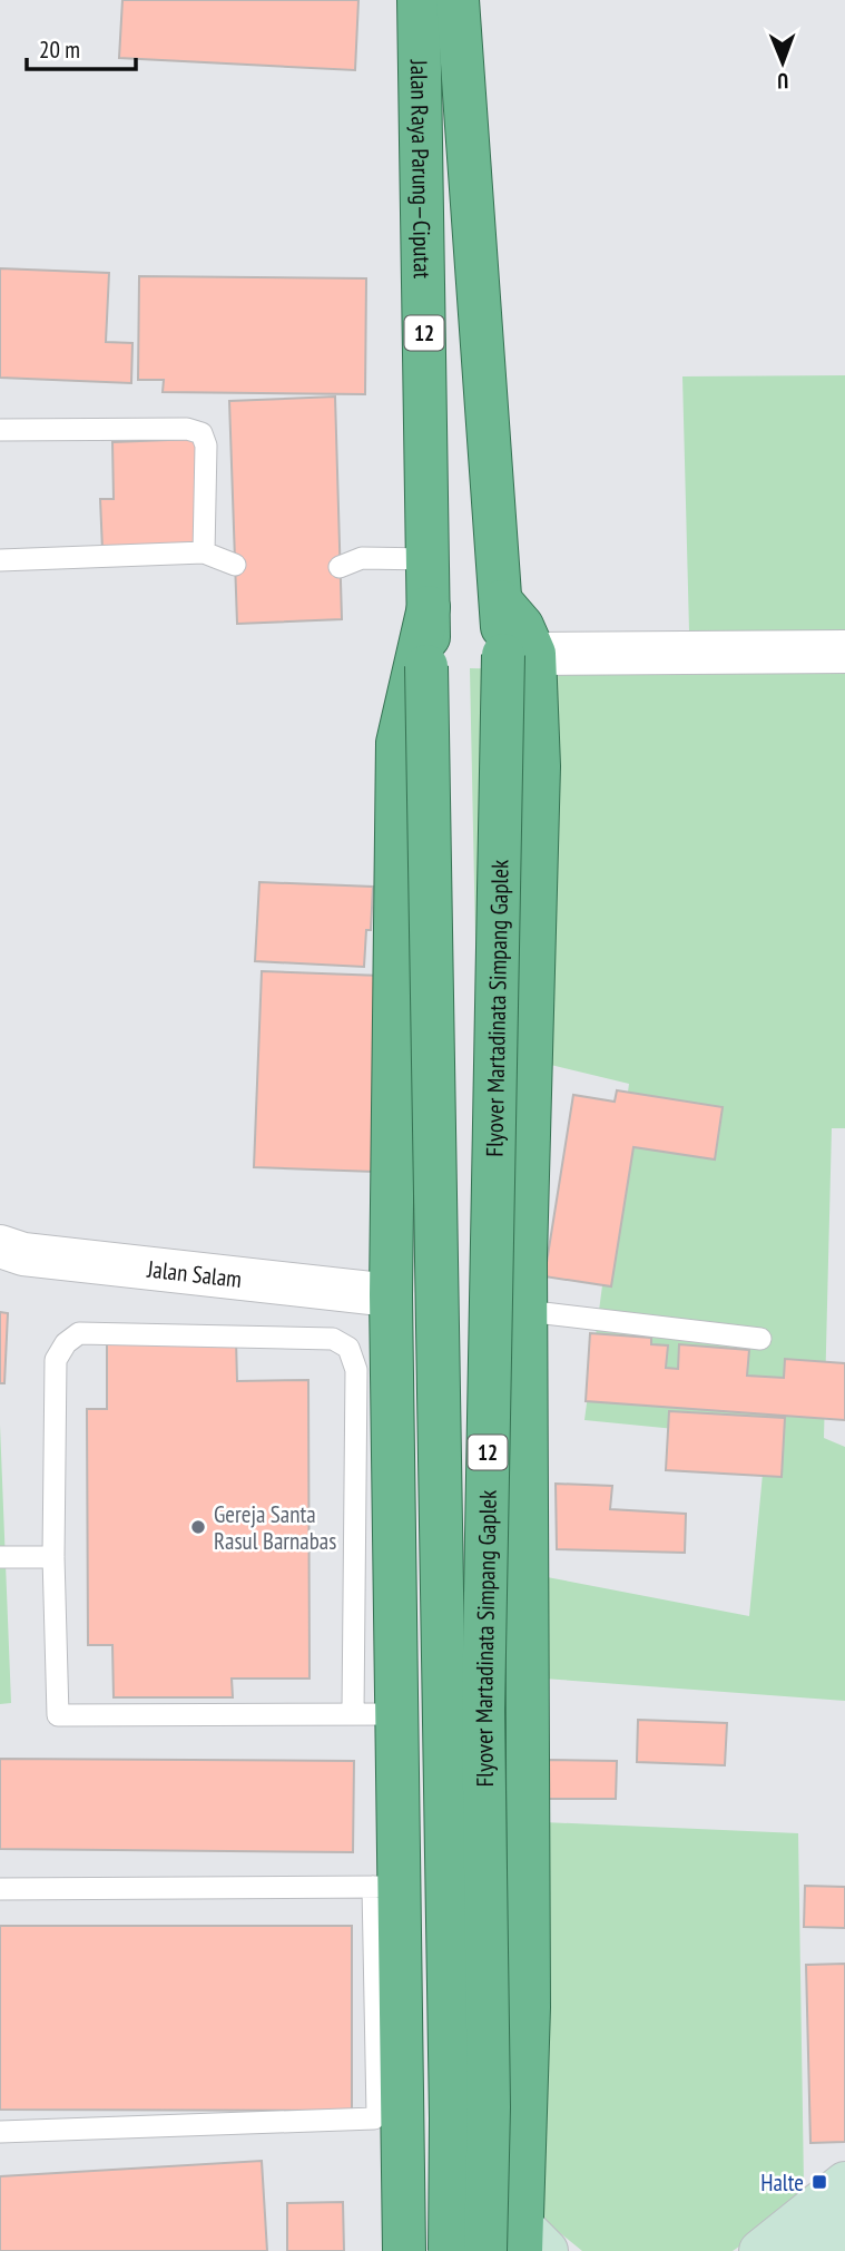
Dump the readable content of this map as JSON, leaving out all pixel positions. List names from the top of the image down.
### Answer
{
  "streets": {
    "highway": ["Jalan Raya Parung—Ciputat", "12", "Flyover Martadinata Simpang Gaplek"],
    "street": ["Jalan Salam"]
  },
  "crossings": [
    ["Jalan Raya Parung—Ciputat", "Flyover Martadinata Simpang Gaplek"]
  ],
  "places": {
    "other": ["Gereja Santa Rasul Barnabas"],
    "transit": ["Halte"]
  },
  "scale_bar": "20 m",
  "north": "bottom"
}
